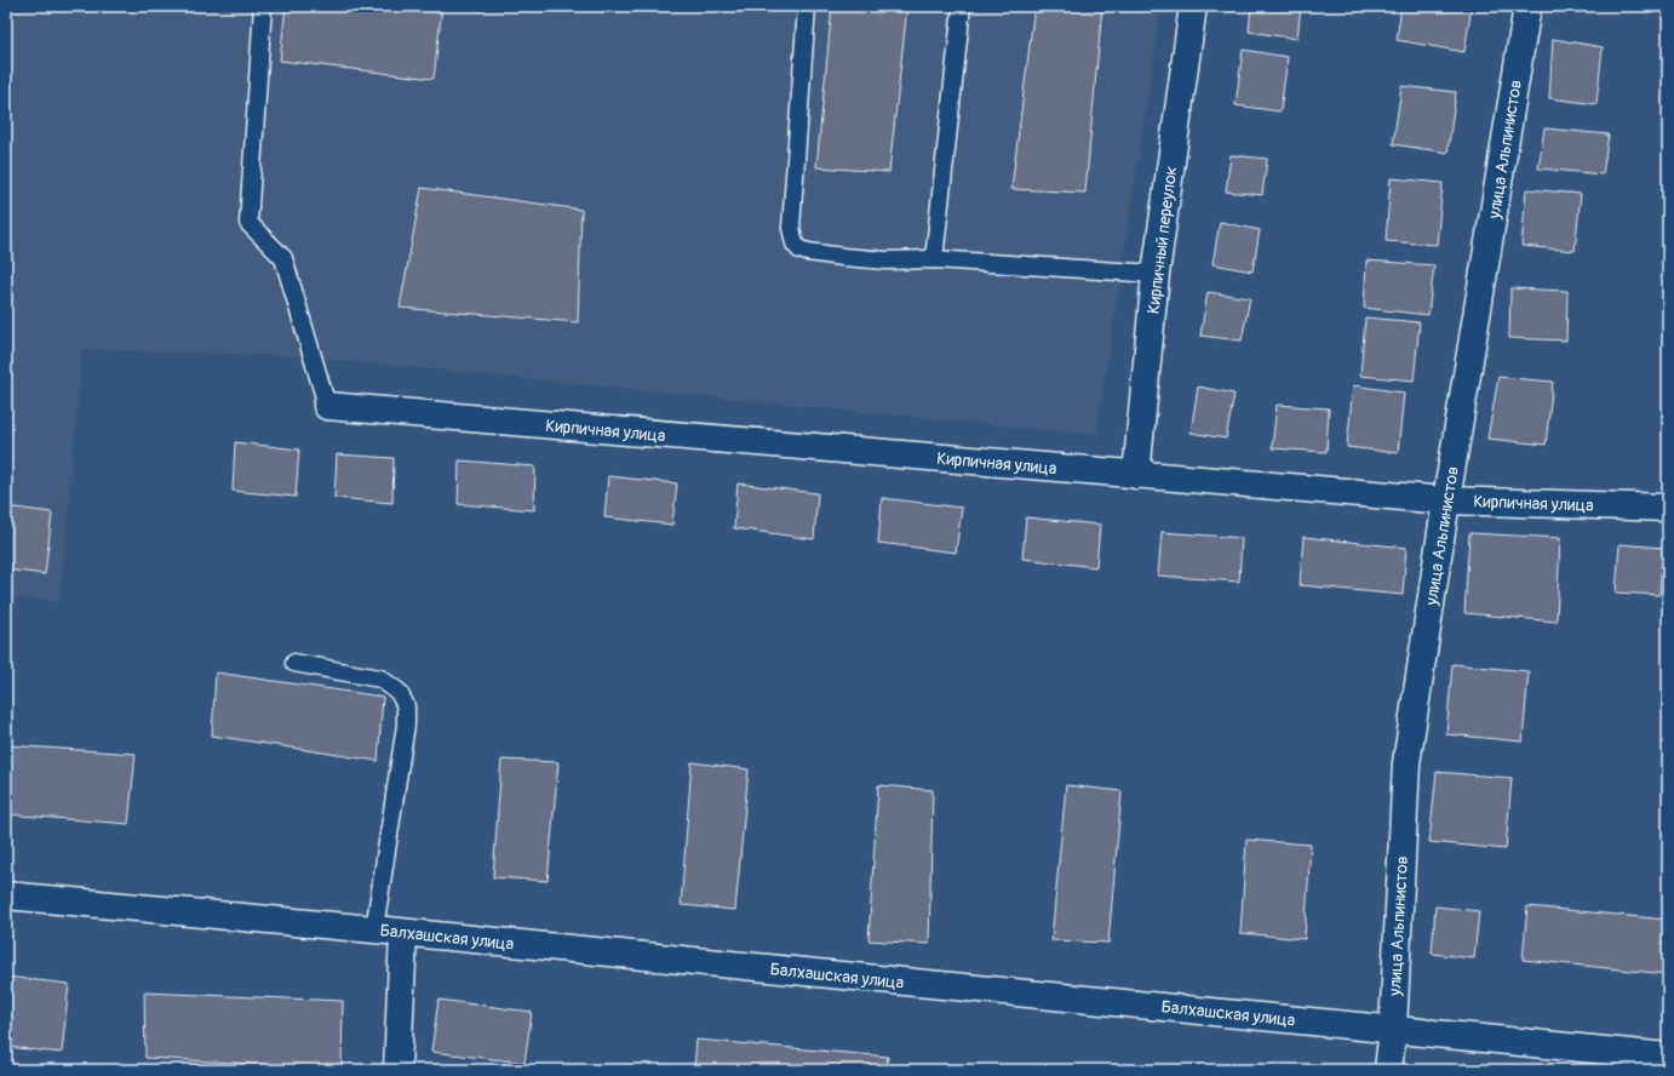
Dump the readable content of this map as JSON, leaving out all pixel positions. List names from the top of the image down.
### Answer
{
  "streets": {
    "street": [
      "улица Альпинистов",
      "Кирпичный переулок",
      "Кирпичная улица",
      "Балхашская улица"
    ]
  },
  "crossings": [
    ["улица Альпинистов", "Кирпичная улица"],
    ["улица Альпинистов", "Балхашская улица"],
    ["Кирпичный переулок", "Кирпичная улица"]
  ]
}
